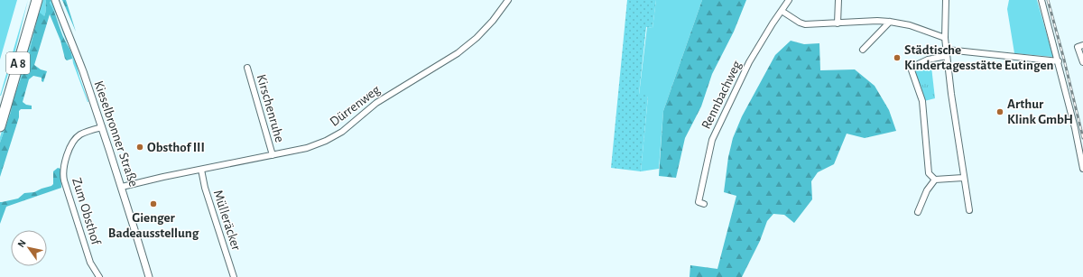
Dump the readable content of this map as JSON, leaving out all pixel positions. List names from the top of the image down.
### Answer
{
  "streets": {
    "highway": ["A 8"],
    "street": [
      "Rennbachweg",
      "Dürrenweg",
      "Kirschenruhe",
      "Kieselbronner Straße",
      "Zum Obsthof",
      "Mülleräcker"
    ]
  },
  "crossings": [
    ["Dürrenweg", "Kirschenruhe"],
    ["Dürrenweg", "Kieselbronner Straße"],
    ["Dürrenweg", "Mülleräcker"],
    ["Kieselbronner Straße", "Zum Obsthof"]
  ],
  "places": [
    "Städtische Kindertagesstätte Eutingen",
    "Arthur Klink GmbH",
    "Obsthof III",
    "Gienger Badeausstellung"
  ],
  "north": "top left"
}
